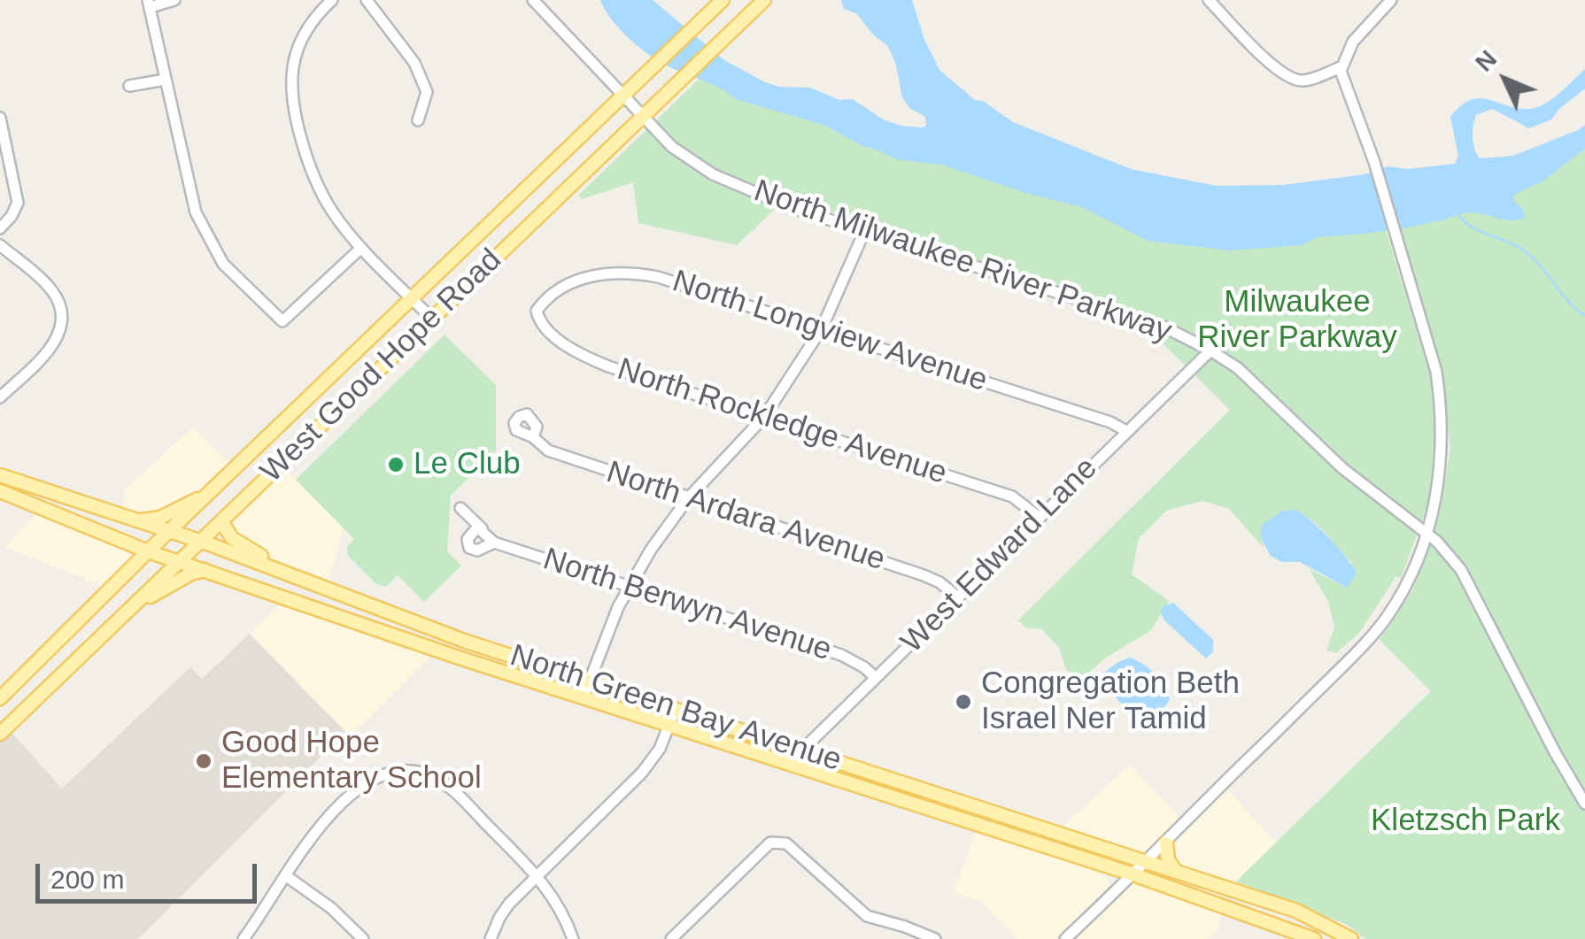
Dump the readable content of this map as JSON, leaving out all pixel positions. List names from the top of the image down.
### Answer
{
  "streets": {
    "main road": ["West Good Hope Road", "North Green Bay Avenue"],
    "street": [
      "North Milwaukee River Parkway",
      "North Longview Avenue",
      "North Rockledge Avenue",
      "North Ardara Avenue",
      "West Edward Lane",
      "North Berwyn Avenue"
    ]
  },
  "crossings": [
    ["North Milwaukee River Parkway", "West Good Hope Road"],
    ["North Milwaukee River Parkway", "West Edward Lane"],
    ["North Longview Avenue", "North Rockledge Avenue"],
    ["North Longview Avenue", "West Edward Lane"],
    ["West Good Hope Road", "North Green Bay Avenue"],
    ["North Rockledge Avenue", "West Edward Lane"],
    ["North Ardara Avenue", "West Edward Lane"],
    ["West Edward Lane", "North Berwyn Avenue"],
    ["West Edward Lane", "North Green Bay Avenue"]
  ],
  "parks": ["Milwaukee River Parkway", "Kletzsch Park"],
  "places": ["Le Club", "Congregation Beth Israel Ner Tamid", "Good Hope Elementary School"],
  "scale_bar": "200 m",
  "north": "top left"
}
